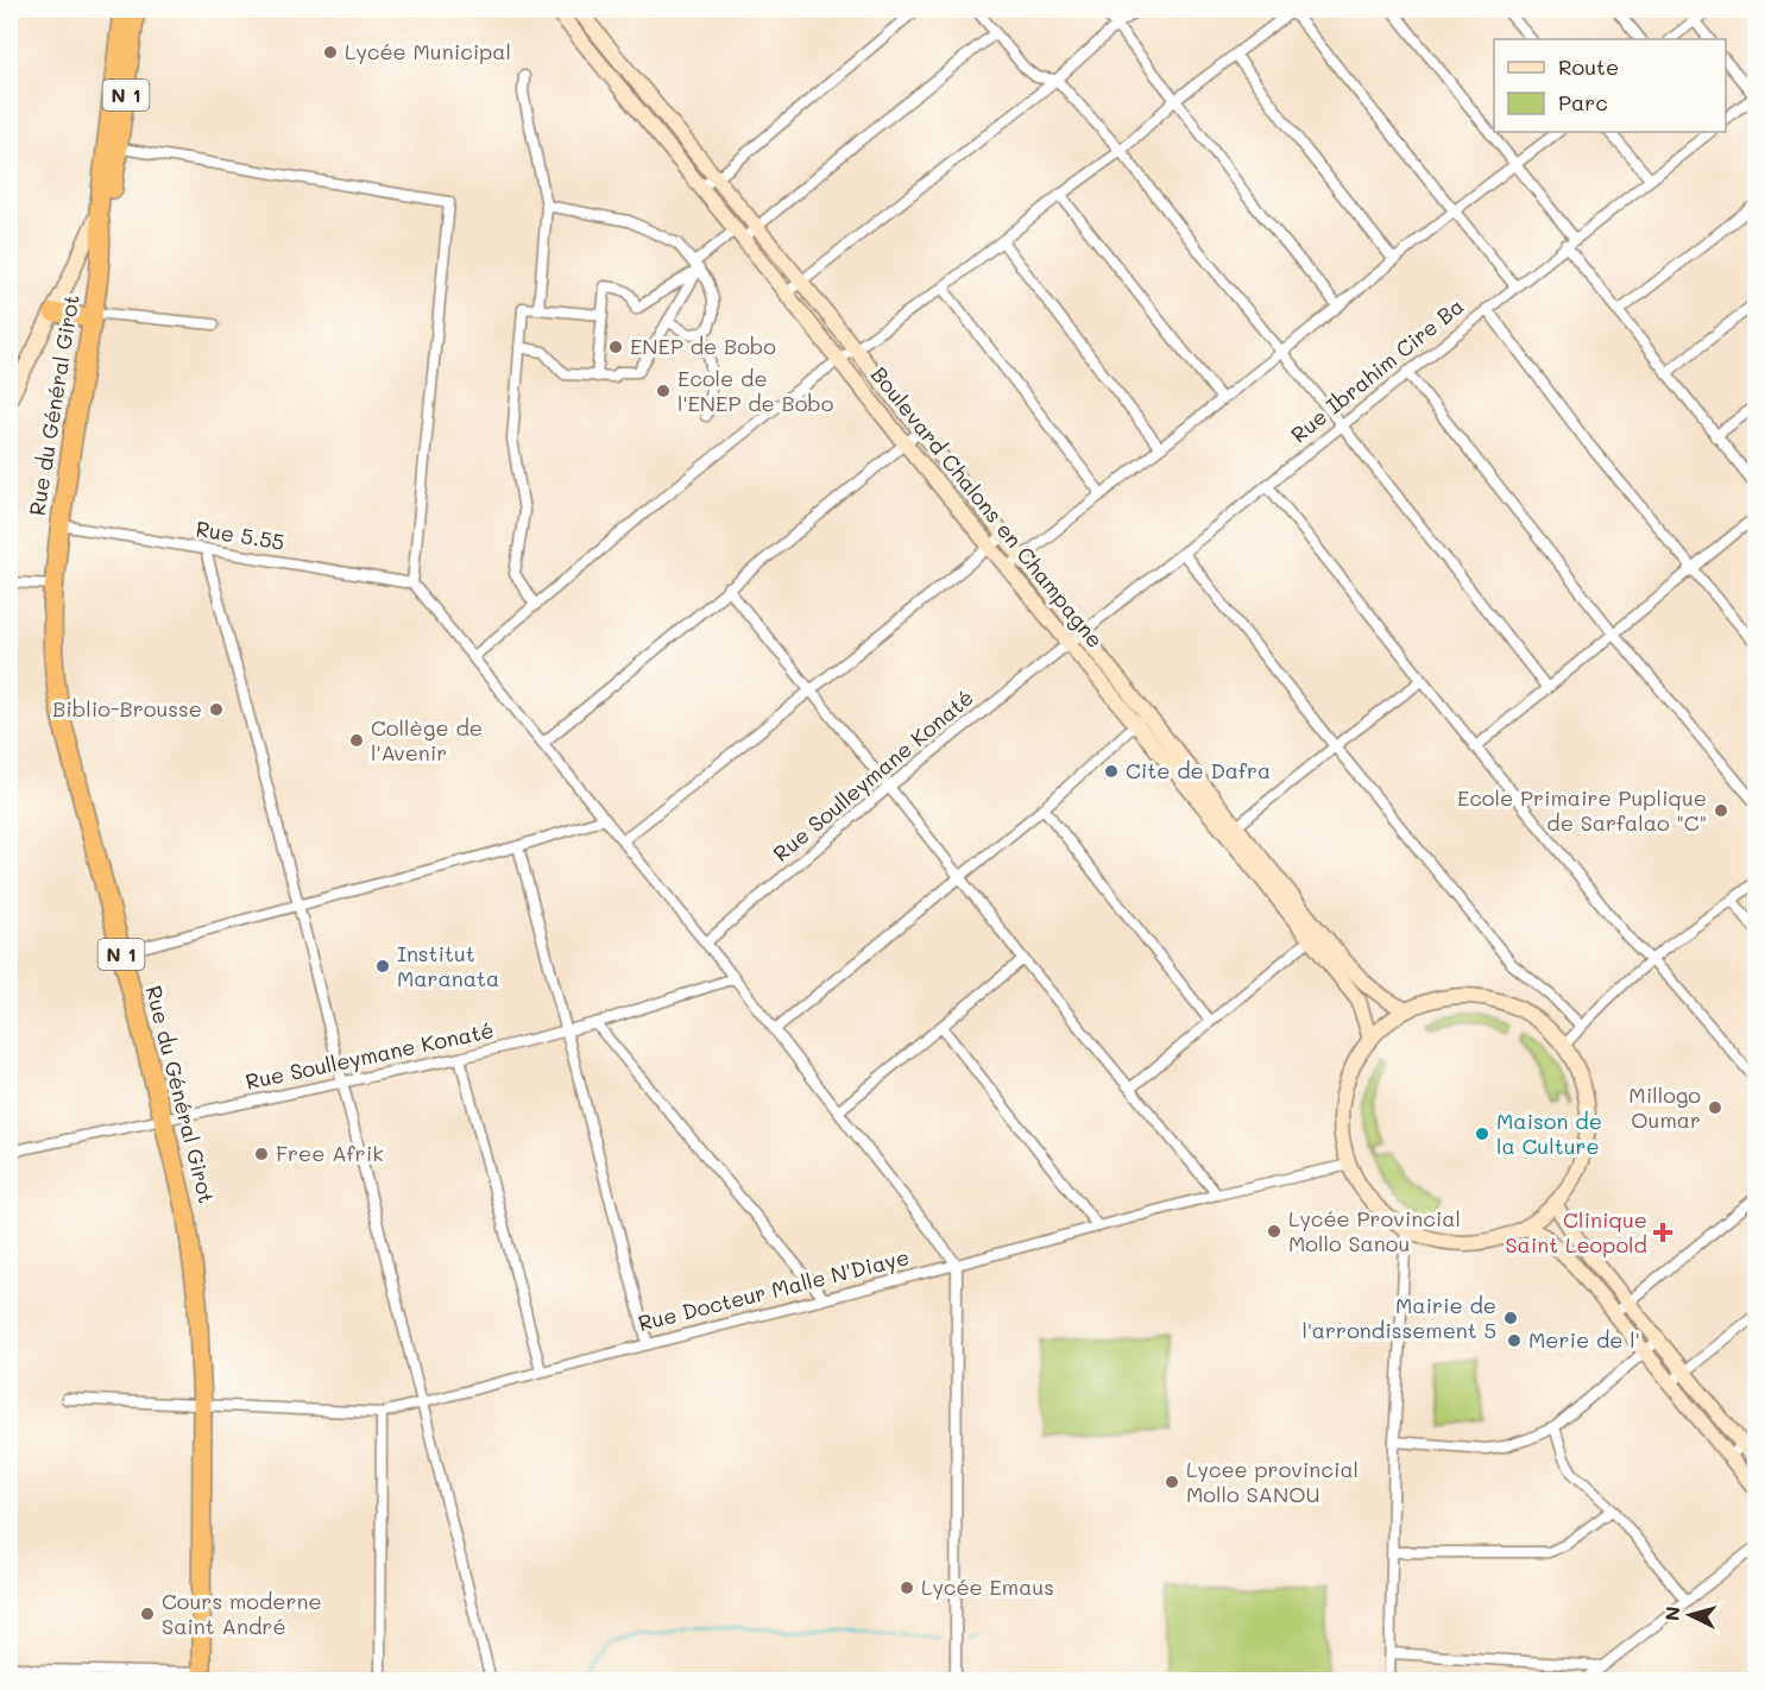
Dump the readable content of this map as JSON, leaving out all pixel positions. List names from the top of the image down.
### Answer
{
  "streets": {
    "highway": ["N 1", "Rue du Général Girot"],
    "main road": ["Boulevard Chalons en Champagne"],
    "street": [
      "Rue Ibrahim Cire Ba",
      "Rue 5.55",
      "Rue Soulleymane Konaté",
      "Rue Docteur Malle N'Diaye"
    ]
  },
  "crossings": [
    ["N 1", "Rue du Général Girot"],
    ["Rue Ibrahim Cire Ba", "Boulevard Chalons en Champagne"],
    ["Rue Ibrahim Cire Ba", "Rue Soulleymane Konaté"],
    ["Rue du Général Girot", "Rue 5.55"],
    ["Rue du Général Girot", "Rue Soulleymane Konaté"],
    ["Rue du Général Girot", "Rue Docteur Malle N'Diaye"],
    ["Boulevard Chalons en Champagne", "Rue Soulleymane Konaté"],
    ["Boulevard Chalons en Champagne", "Rue Docteur Malle N'Diaye"]
  ],
  "places": {
    "other": [
      "Lycée Municipal",
      "ENEP de Bobo",
      "Ecole de l'ENEP de Bobo",
      "Biblio-Brousse",
      "Collège de l'Avenir",
      "Cite de Dafra",
      "Ecole Primaire Puplique de Sarfalao \"C\"",
      "Institut Maranata",
      "Millogo Oumar",
      "Maison de la Culture",
      "Free Afrik",
      "Lycée Provincial Mollo Sanou",
      "Mairie de l'arrondissement 5",
      "Merie de l'",
      "Lycee provincial Mollo SANOU",
      "Lycée Emaus",
      "Cours moderne Saint André"
    ],
    "health": ["Clinique Saint Leopold"]
  },
  "legend": ["Route", "Parc"],
  "north": "left"
}
